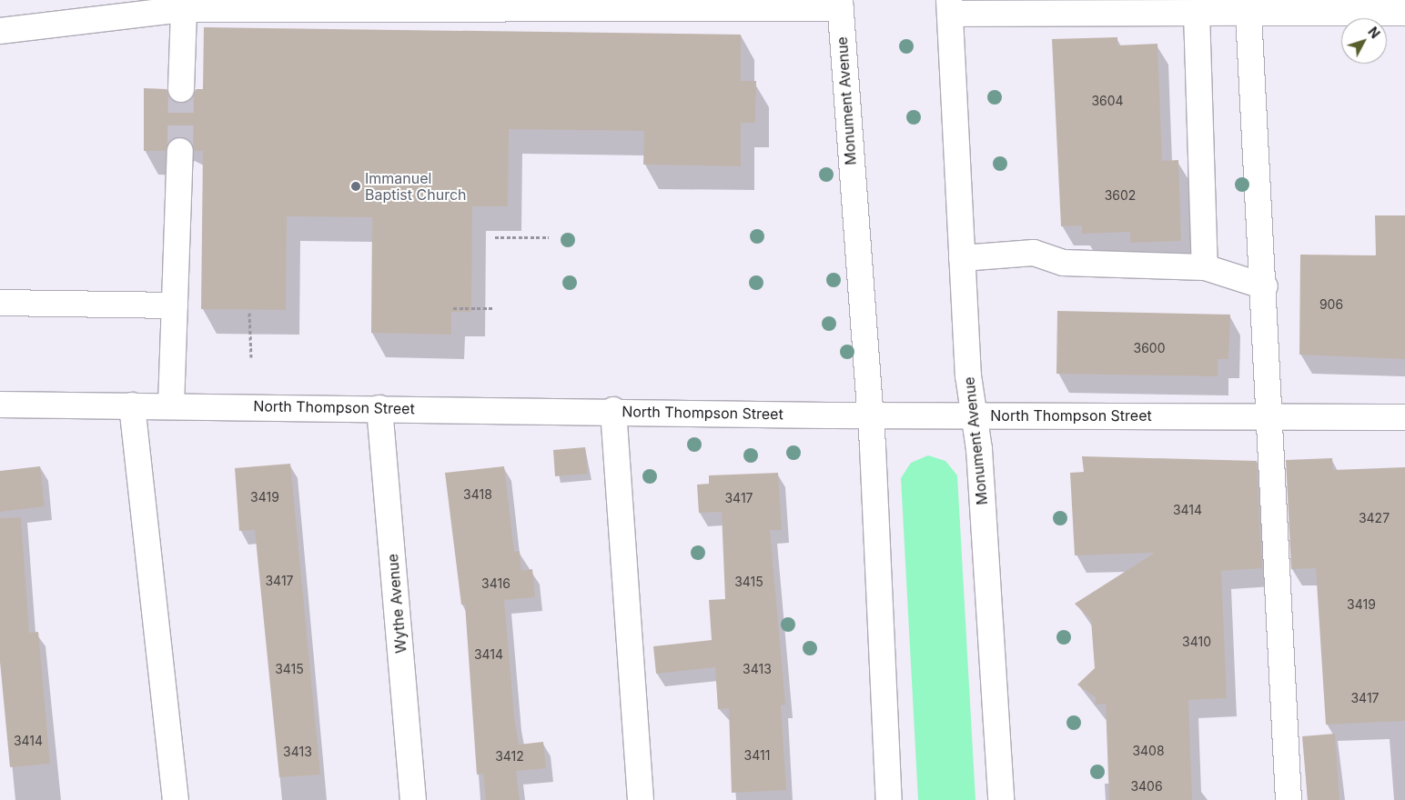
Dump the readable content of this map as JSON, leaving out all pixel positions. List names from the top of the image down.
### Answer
{
  "streets": {
    "street": ["Monument Avenue", "North Thompson Street", "Wythe Avenue"]
  },
  "crossings": [
    ["Monument Avenue", "North Thompson Street"],
    ["North Thompson Street", "Wythe Avenue"]
  ],
  "places": ["Immanuel Baptist Church"],
  "house_numbers": [
    "3604",
    "3602",
    "906",
    "3600",
    "3418",
    "3419",
    "3417",
    "3414",
    "3427",
    "3417",
    "3415",
    "3416",
    "3419",
    "3410",
    "3414",
    "3415",
    "3413",
    "3417",
    "3414",
    "3408",
    "3413",
    "3411",
    "3412",
    "3406"
  ],
  "north": "top right"
}
